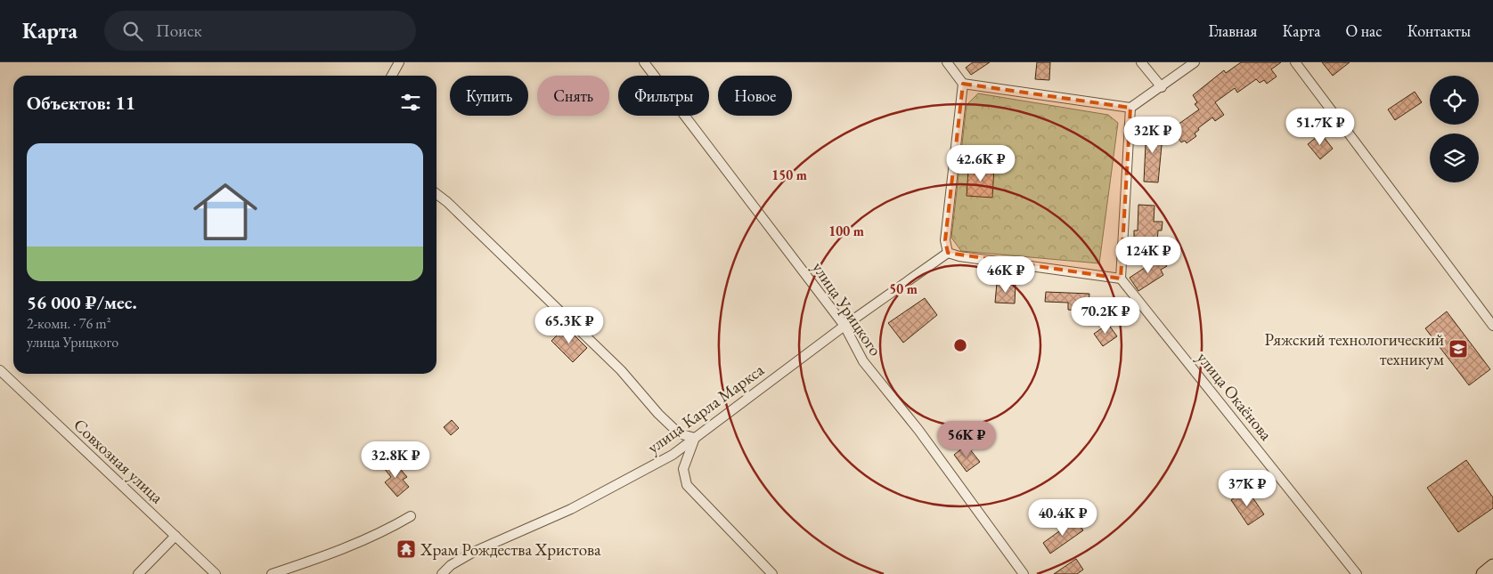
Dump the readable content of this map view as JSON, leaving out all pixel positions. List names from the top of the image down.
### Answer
{
  "streets": {
    "street": [
      "улица Урицкого",
      "улица Окаёнова",
      "улица Карла Маркса",
      "Совхозная улица"
    ]
  },
  "crossings": [
    ["улица Урицкого", "улица Карла Маркса"]
  ],
  "places": {
    "school or university": ["Ряжский технологический техникум"],
    "temple": ["Храм Рождества Христова"]
  },
  "page": {
    "header": "Карта",
    "search": "Поиск",
    "nav": [
      "Главная",
      "Карта",
      "О нас",
      "Контакты"
    ],
    "chip": [
      "Купить",
      "Снять",
      "Фильтры",
      "Новое"
    ],
    "heading": "Объектов: 11",
    "price": [
      "51.7K ₽",
      "32K ₽",
      "42.6K ₽",
      "124K ₽",
      "46K ₽",
      "70.2K ₽",
      "65.3K ₽",
      "56K ₽",
      "32.8K ₽",
      "37K ₽",
      "40.4K ₽"
    ],
    "list": [
      {
        "name": "56 000 ₽/мес.",
        "note": "2-комн. · 76 m² · улица Урицкого"
      }
    ]
  },
  "rings": ["150 m", "100 m", "50 m"]
}
